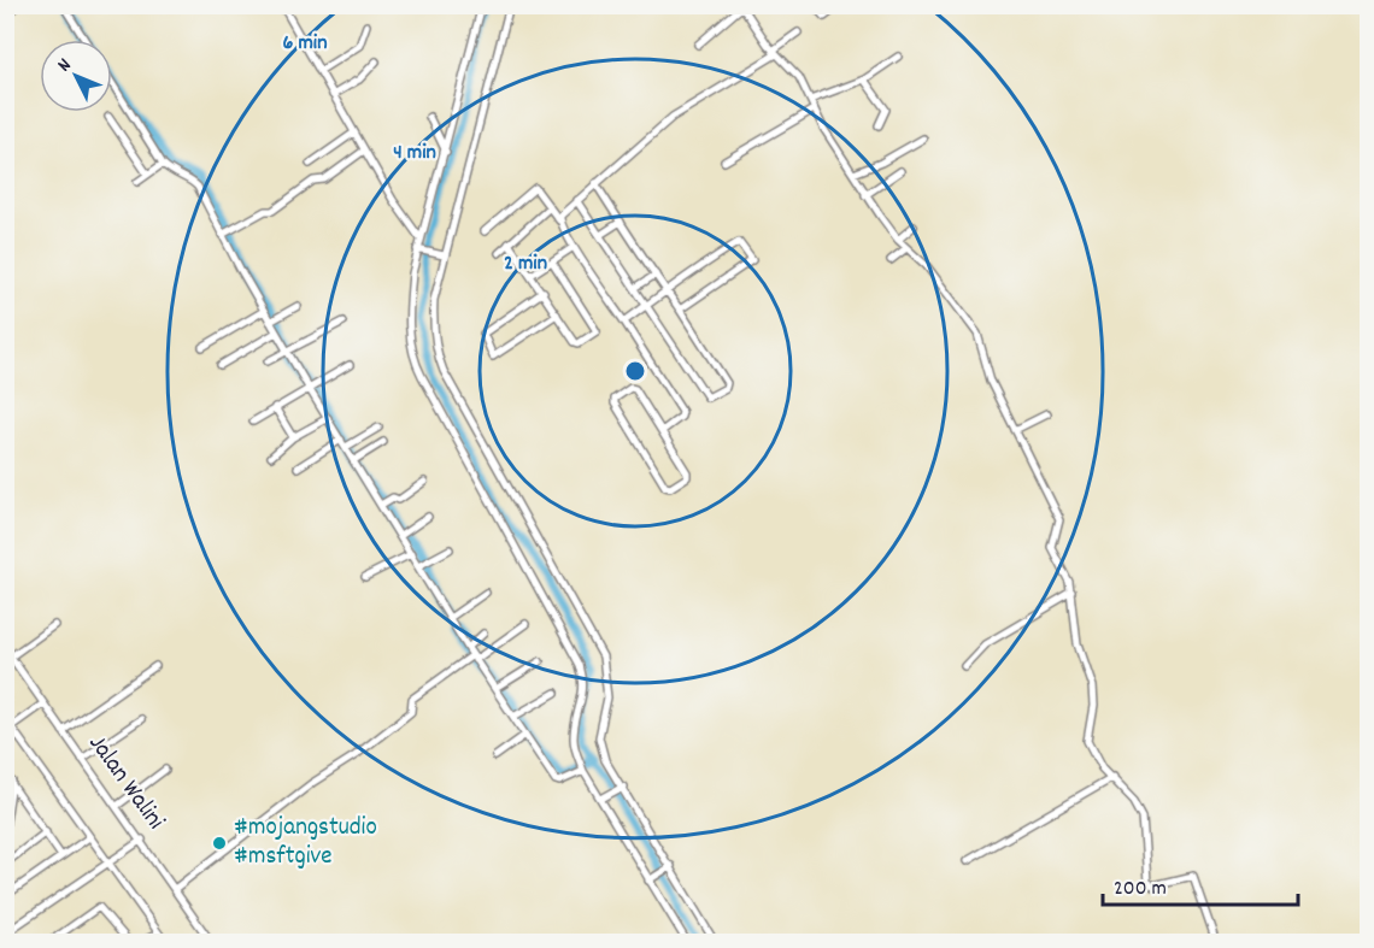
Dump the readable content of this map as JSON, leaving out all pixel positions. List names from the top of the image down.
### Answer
{
  "streets": {
    "street": ["Jalan Walini"]
  },
  "places": ["#mojangstudio #msftgive"],
  "scale_bar": "200 m",
  "north": "top left",
  "rings": ["6 min", "4 min", "2 min"]
}
